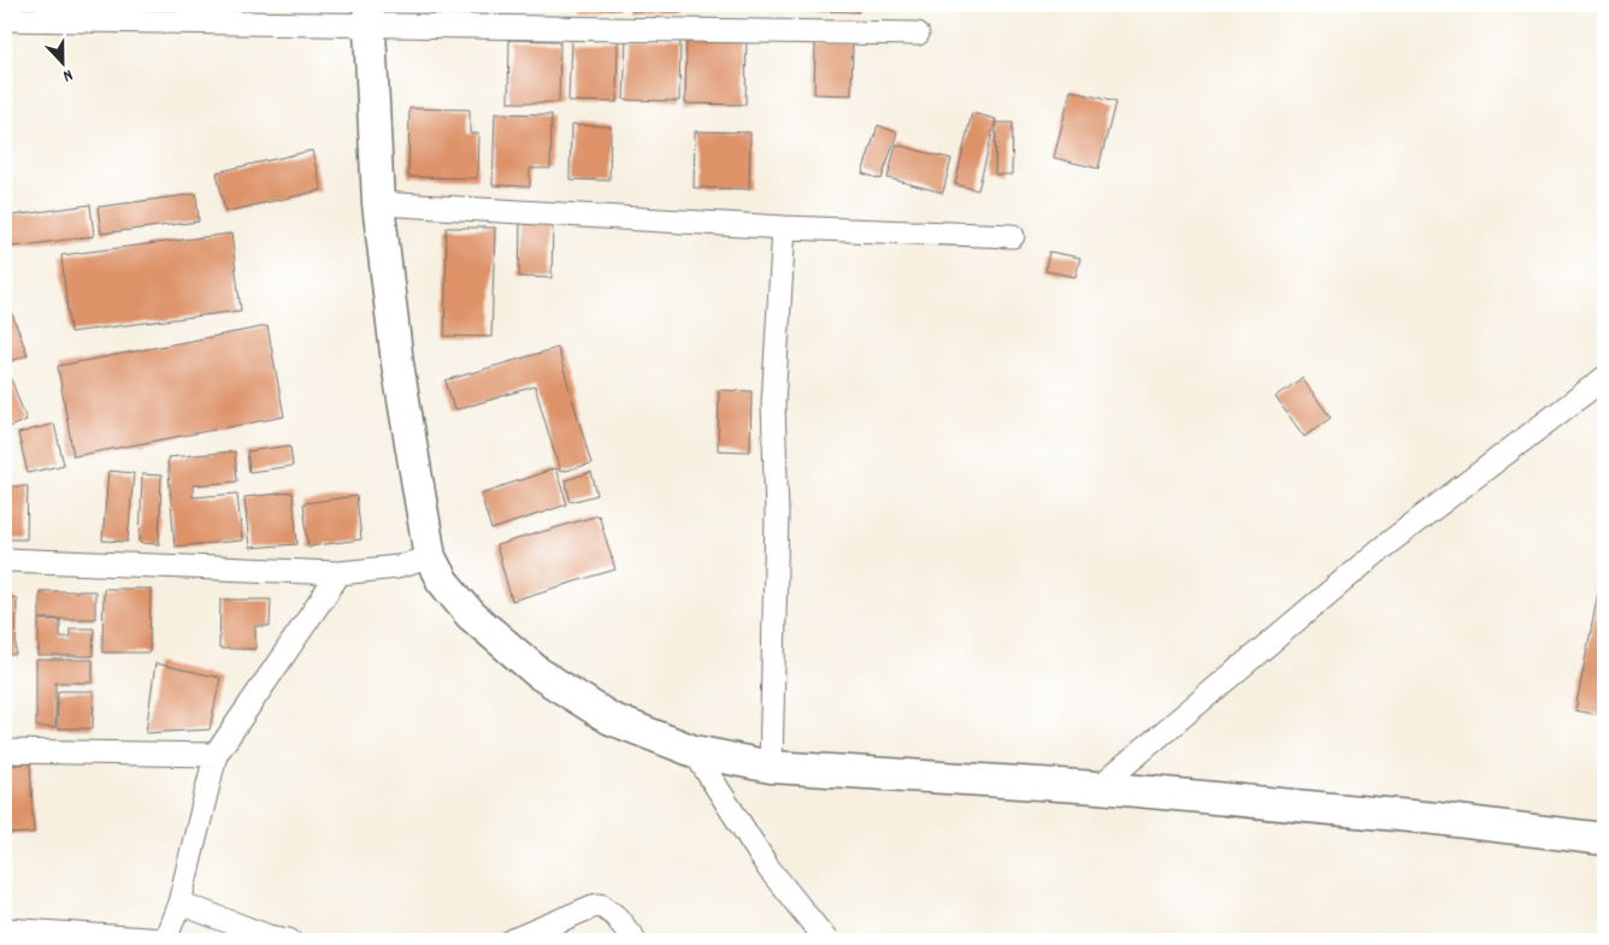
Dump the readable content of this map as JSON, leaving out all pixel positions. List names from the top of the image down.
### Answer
{
  "north": "bottom"
}
